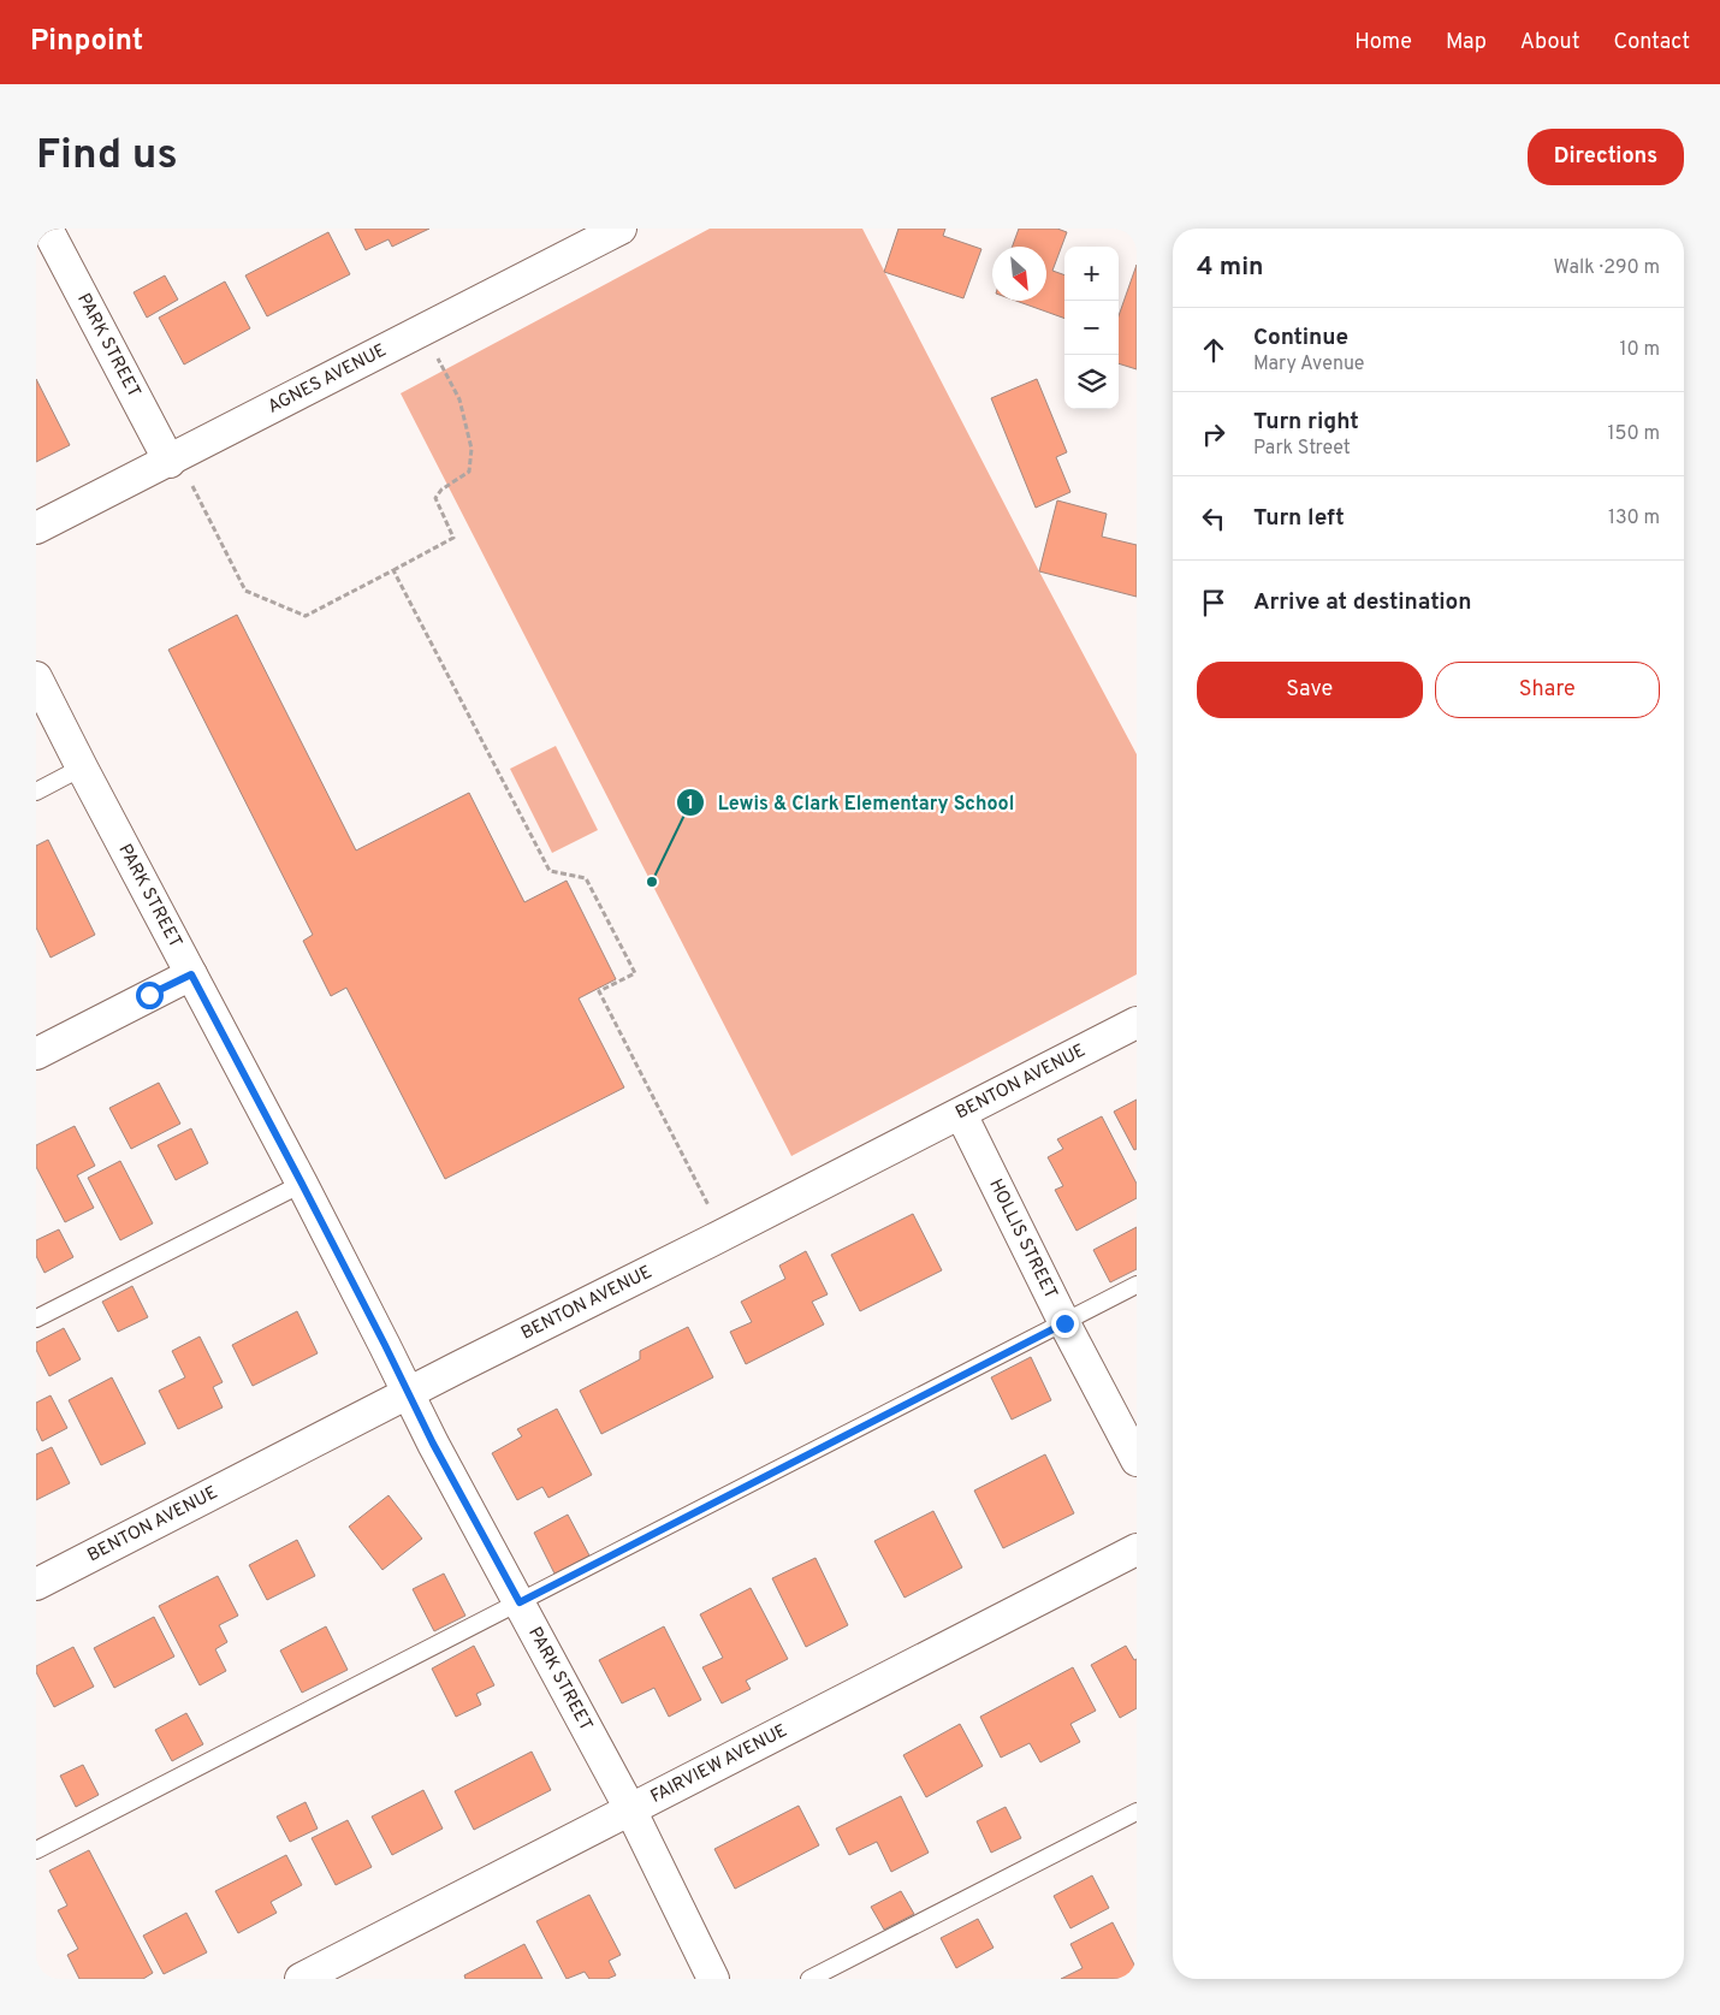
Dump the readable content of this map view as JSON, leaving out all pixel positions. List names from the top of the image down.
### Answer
{
  "streets": {
    "street": [
      "PARK STREET",
      "AGNES AVENUE",
      "BENTON AVENUE",
      "HOLLIS STREET",
      "FAIRVIEW AVENUE"
    ]
  },
  "crossings": [
    ["PARK STREET", "AGNES AVENUE"],
    ["PARK STREET", "BENTON AVENUE"],
    ["PARK STREET", "FAIRVIEW AVENUE"],
    ["BENTON AVENUE", "HOLLIS STREET"]
  ],
  "places": ["Lewis & Clark Elementary School"],
  "north": "bottom right",
  "page": {
    "header": "Pinpoint",
    "nav": [
      "Home",
      "Map",
      "About",
      "Contact"
    ],
    "buttons": [
      "Directions",
      ["Save", "Share"]
    ],
    "title": "Find us",
    "heading": ["4 min", "Walk · 290 m"],
    "map_buttons": ["+", "−"],
    "list": [
      ["Continue", "Mary Avenue", "10 m"],
      ["Turn right", "Park Street", "150 m"],
      ["Turn left", "130 m"],
      "Arrive at destination"
    ]
  }
}
